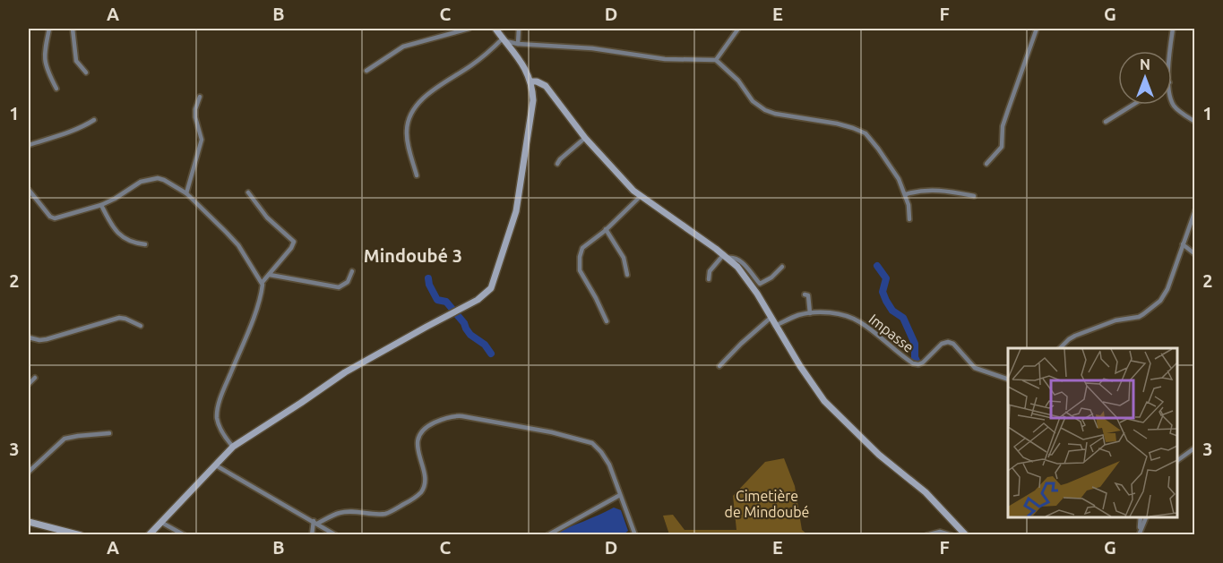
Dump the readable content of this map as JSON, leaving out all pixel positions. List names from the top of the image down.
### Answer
{
  "streets": {
    "street": ["Impasse"]
  },
  "districts": ["Mindoubé 3"],
  "parks": ["Cimetière de Mindoubé"],
  "north": "top",
  "grid": {
    "columns": [
      "A",
      "B",
      "C",
      "D",
      "E",
      "F",
      "G"
    ],
    "rows": ["1", "2", "3"]
  }
}
